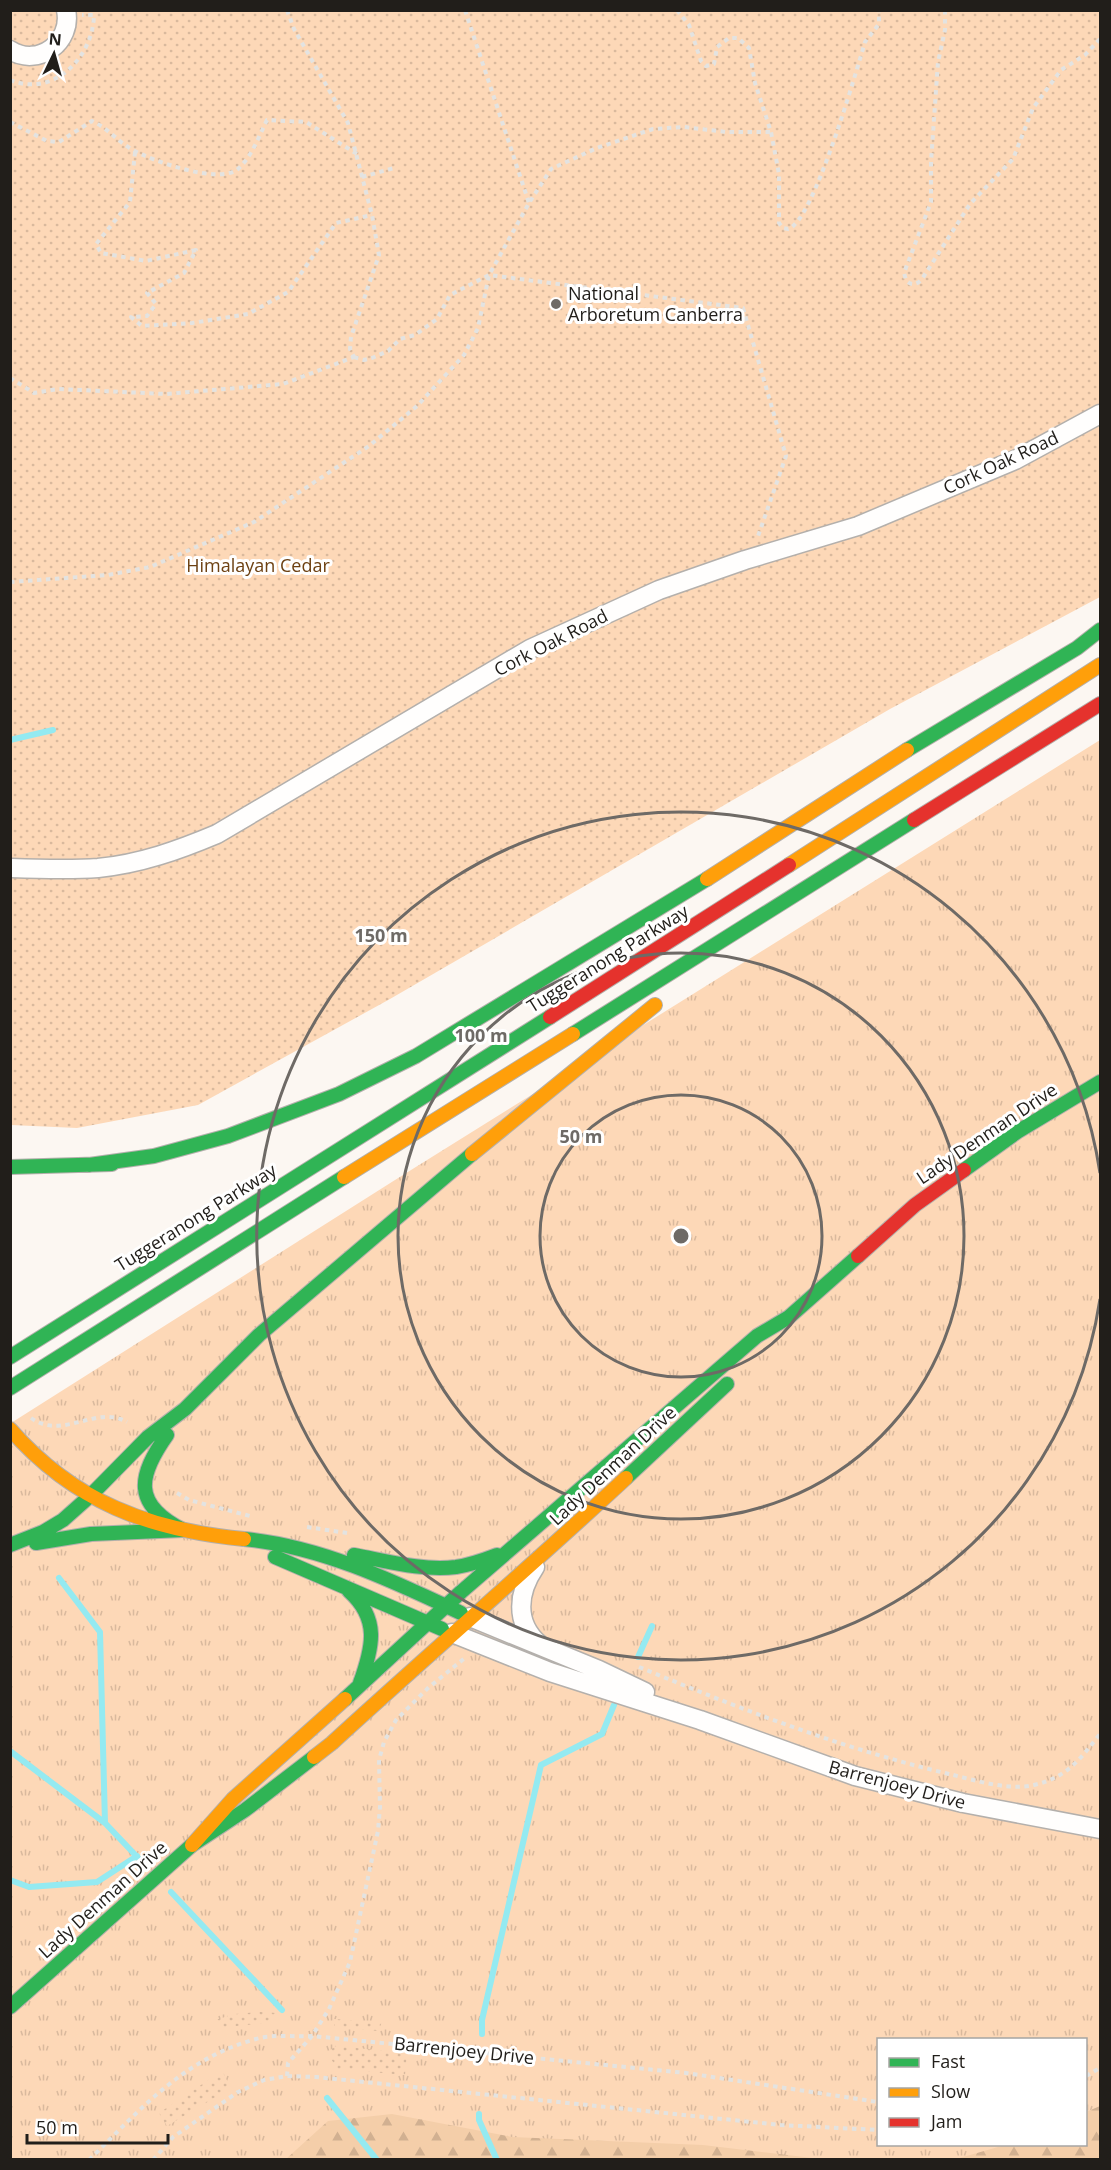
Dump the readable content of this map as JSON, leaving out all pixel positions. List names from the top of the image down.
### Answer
{
  "streets": {
    "main road": ["Tuggeranong Parkway", "Lady Denman Drive", "Barrenjoey Drive"],
    "street": ["Cork Oak Road"]
  },
  "crossings": [
    ["Lady Denman Drive", "Barrenjoey Drive"]
  ],
  "parks": ["Himalayan Cedar"],
  "places": ["National Arboretum Canberra"],
  "legend": ["Fast", "Slow", "Jam"],
  "scale_bar": "50 m",
  "north": "top",
  "rings": ["150 m", "100 m", "50 m"]
}
